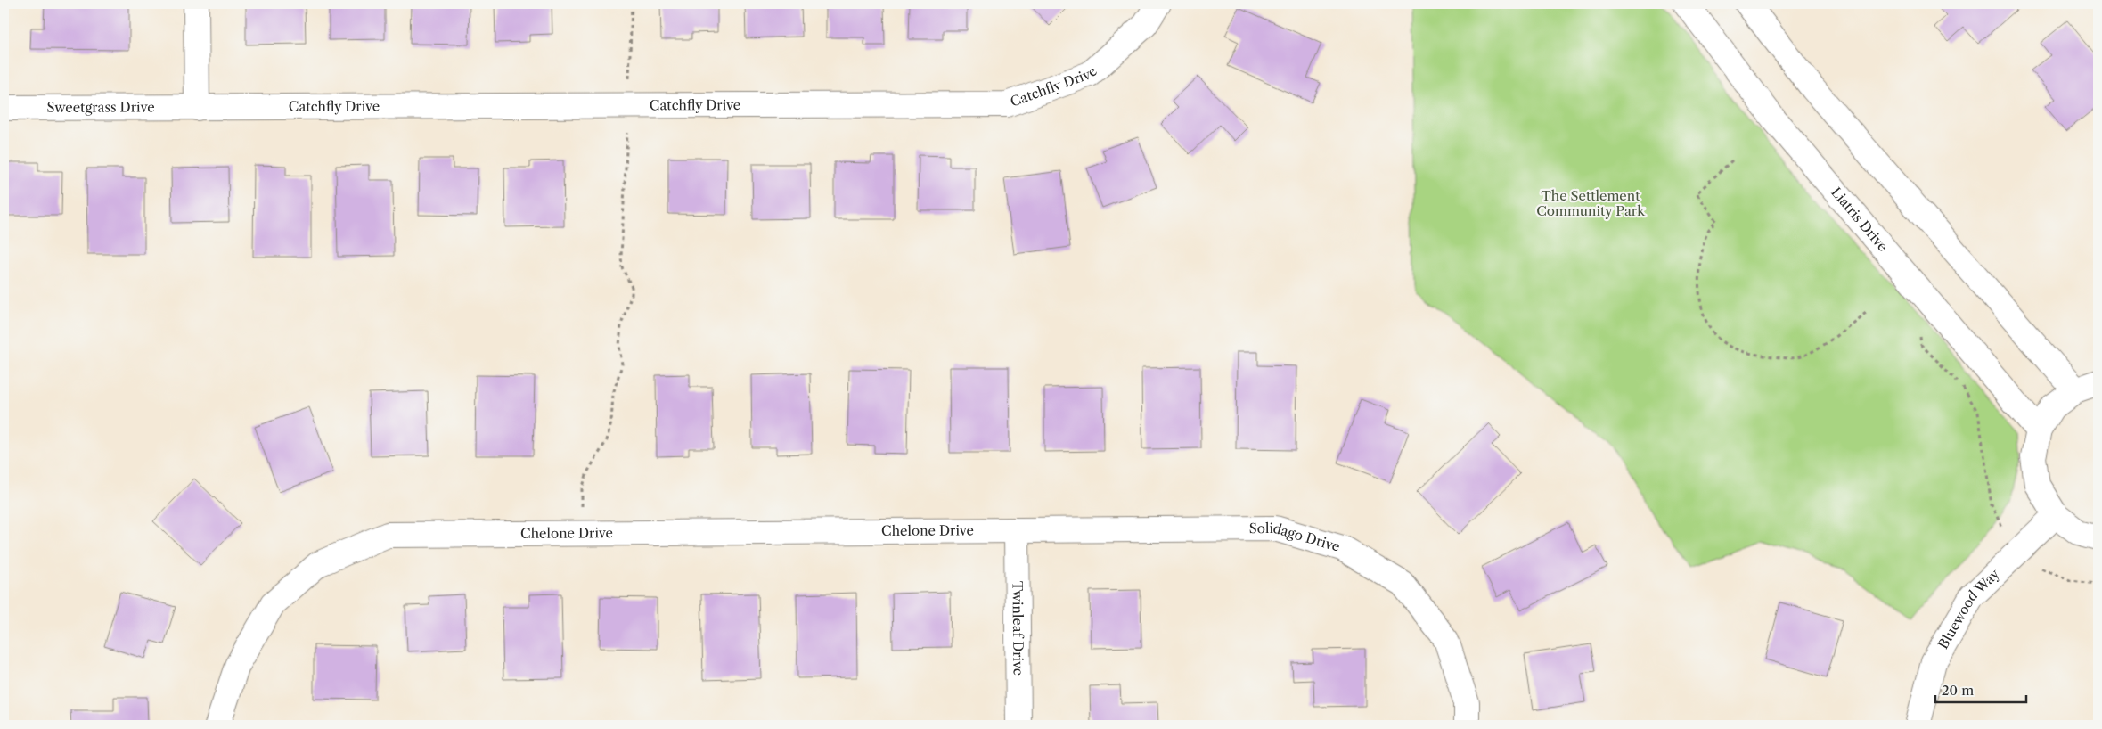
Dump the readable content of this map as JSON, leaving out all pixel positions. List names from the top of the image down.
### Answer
{
  "streets": {
    "street": [
      "Catchfly Drive",
      "Sweetgrass Drive",
      "Liatris Drive",
      "Chelone Drive",
      "Solidago Drive",
      "Bluewood Way",
      "Twinleaf Drive"
    ]
  },
  "crossings": [
    ["Catchfly Drive", "Sweetgrass Drive"],
    ["Chelone Drive", "Solidago Drive"],
    ["Chelone Drive", "Twinleaf Drive"],
    ["Solidago Drive", "Twinleaf Drive"]
  ],
  "parks": ["The Settlement Community Park"],
  "scale_bar": "20 m"
}
